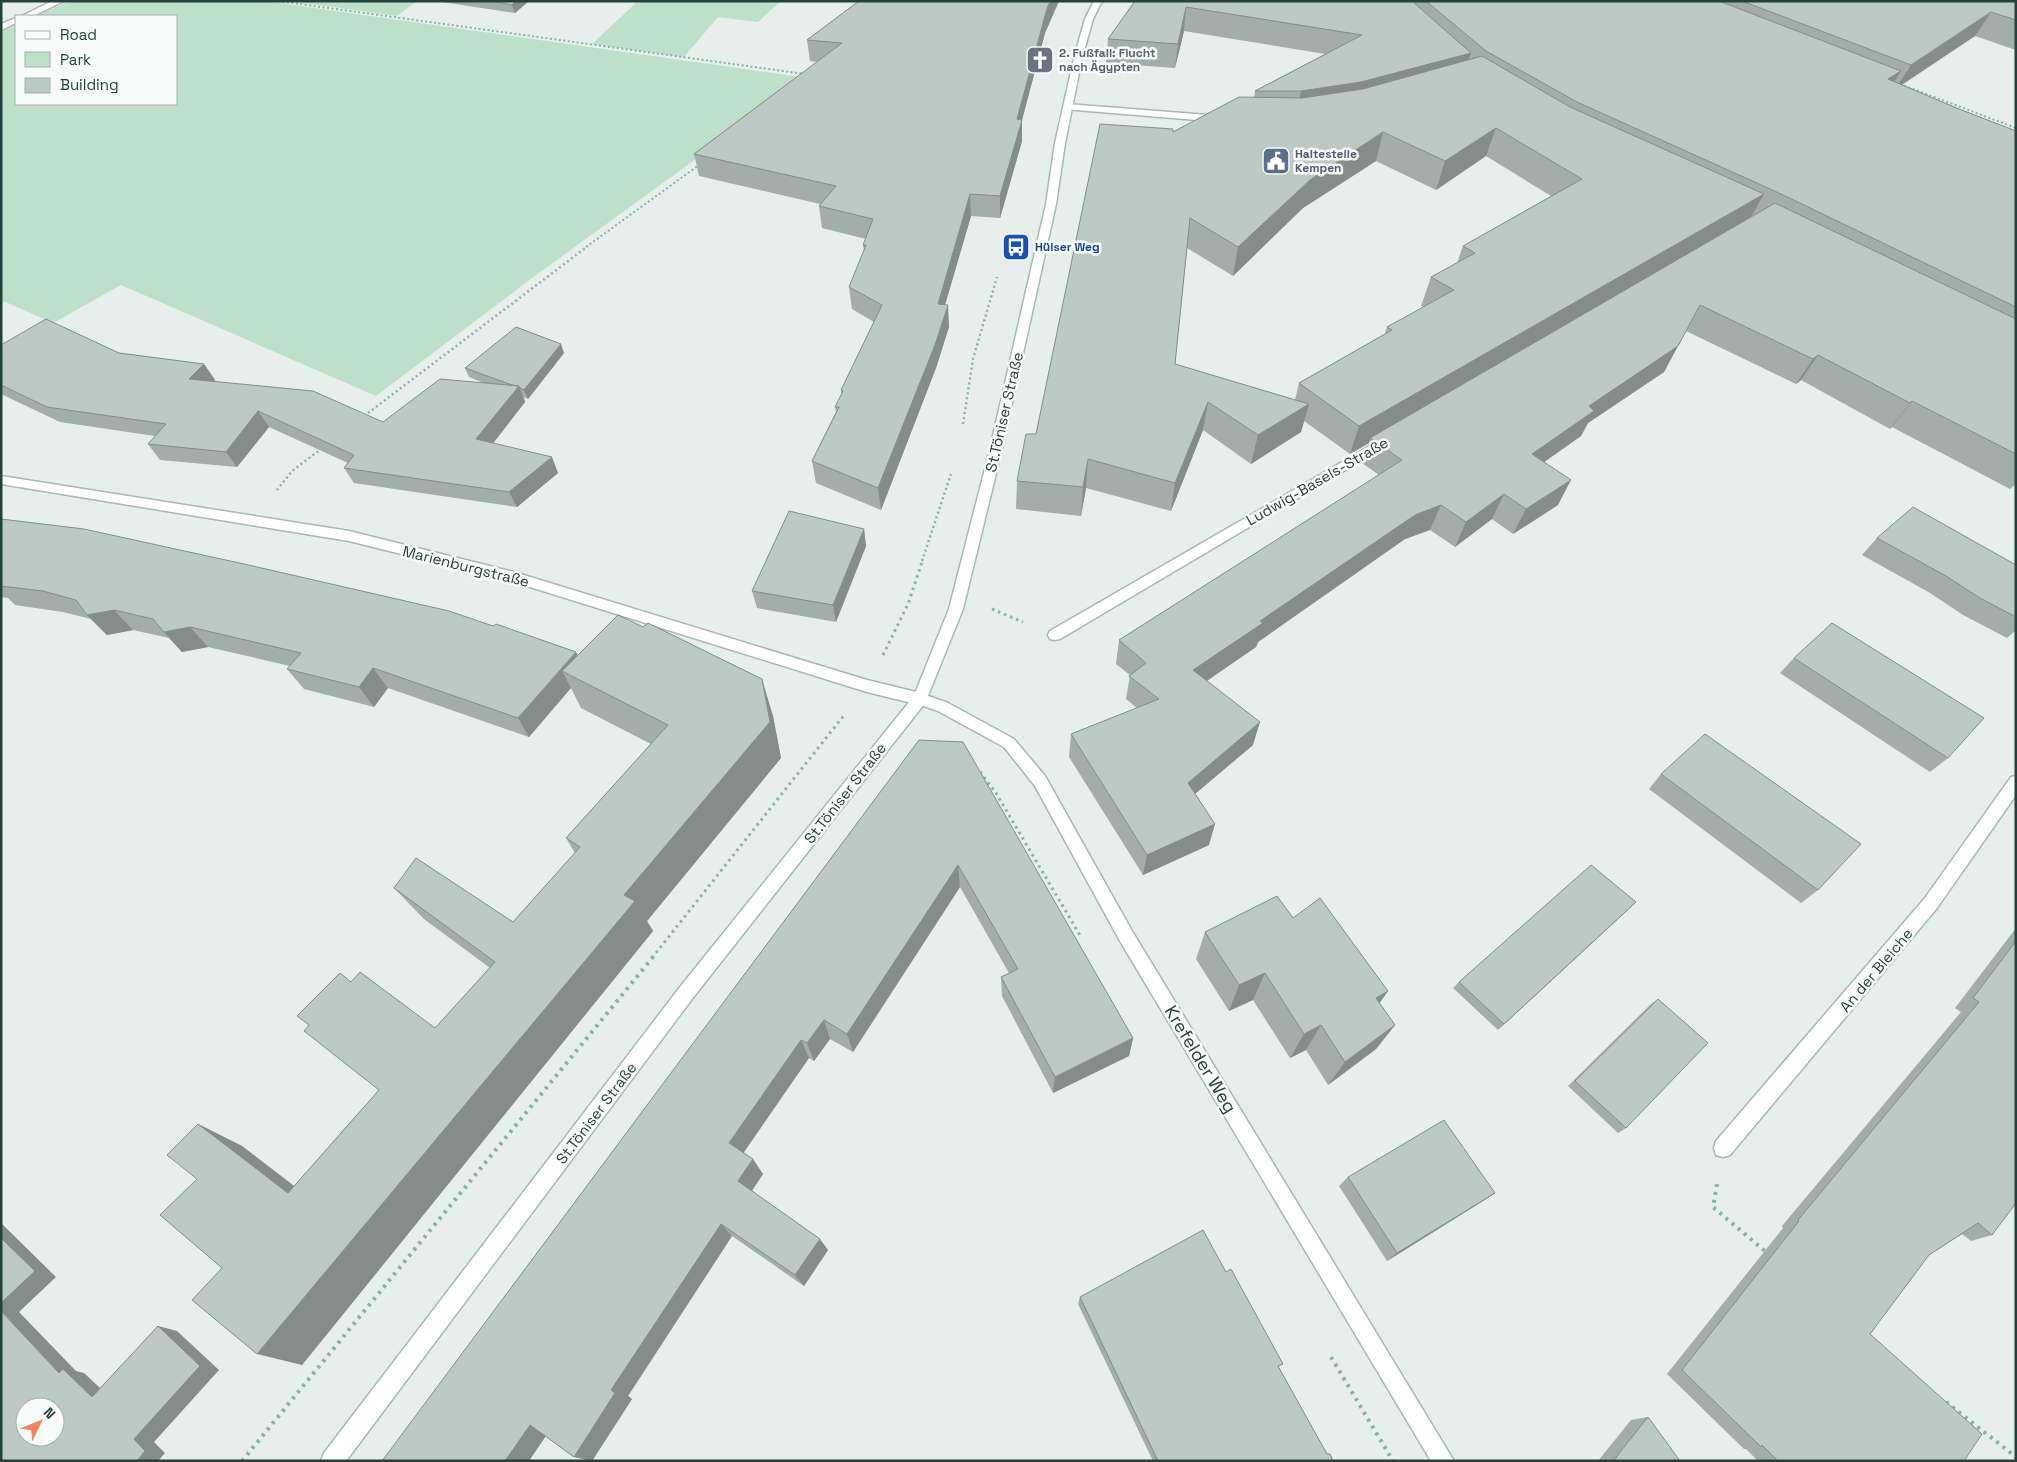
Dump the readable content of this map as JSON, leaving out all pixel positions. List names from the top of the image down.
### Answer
{
  "streets": {
    "street": [
      "St.Töniser Straße",
      "Ludwig-Basels-Straße",
      "Marienburgstraße",
      "An der Bleiche",
      "Krefelder Weg"
    ]
  },
  "crossings": [
    ["St.Töniser Straße", "Marienburgstraße"],
    ["St.Töniser Straße", "Krefelder Weg"],
    ["Marienburgstraße", "Krefelder Weg"]
  ],
  "places": {
    "church": ["2. Fußfall: Flucht nach Ägypten"],
    "public building": ["Haltestelle Kempen"],
    "bus stop": ["Hülser Weg"]
  },
  "legend": ["Road", "Park", "Building"],
  "north": "top right"
}
